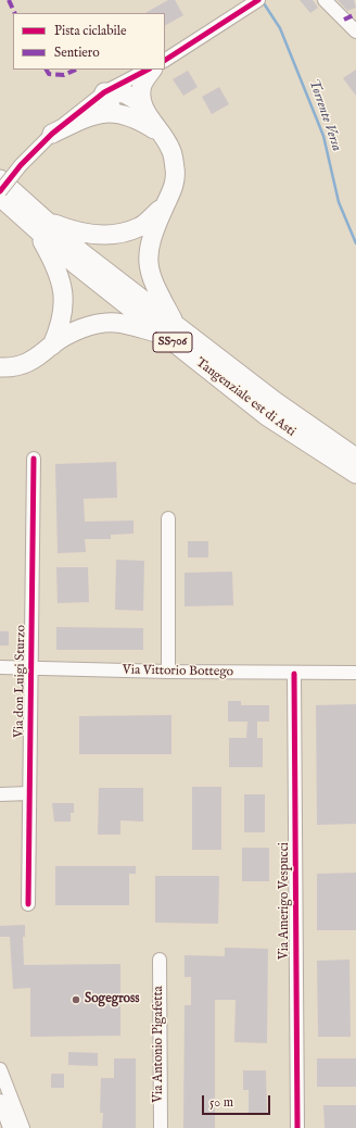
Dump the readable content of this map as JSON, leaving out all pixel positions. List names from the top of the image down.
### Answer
{
  "streets": {
    "highway": ["SS706", "Tangenziale est di Asti"],
    "street": [
      "Via Vittorio Bottego",
      "Via don Luigi Sturzo",
      "Via Amerigo Vespucci",
      "Via Antonio Pigafetta"
    ]
  },
  "crossings": [
    ["Via Vittorio Bottego", "Via don Luigi Sturzo"],
    ["Via Vittorio Bottego", "Via Amerigo Vespucci"]
  ],
  "water": ["Torrente Versa"],
  "places": ["Sogegross"],
  "legend": ["Pista ciclabile", "Sentiero"],
  "scale_bar": "50 m"
}
